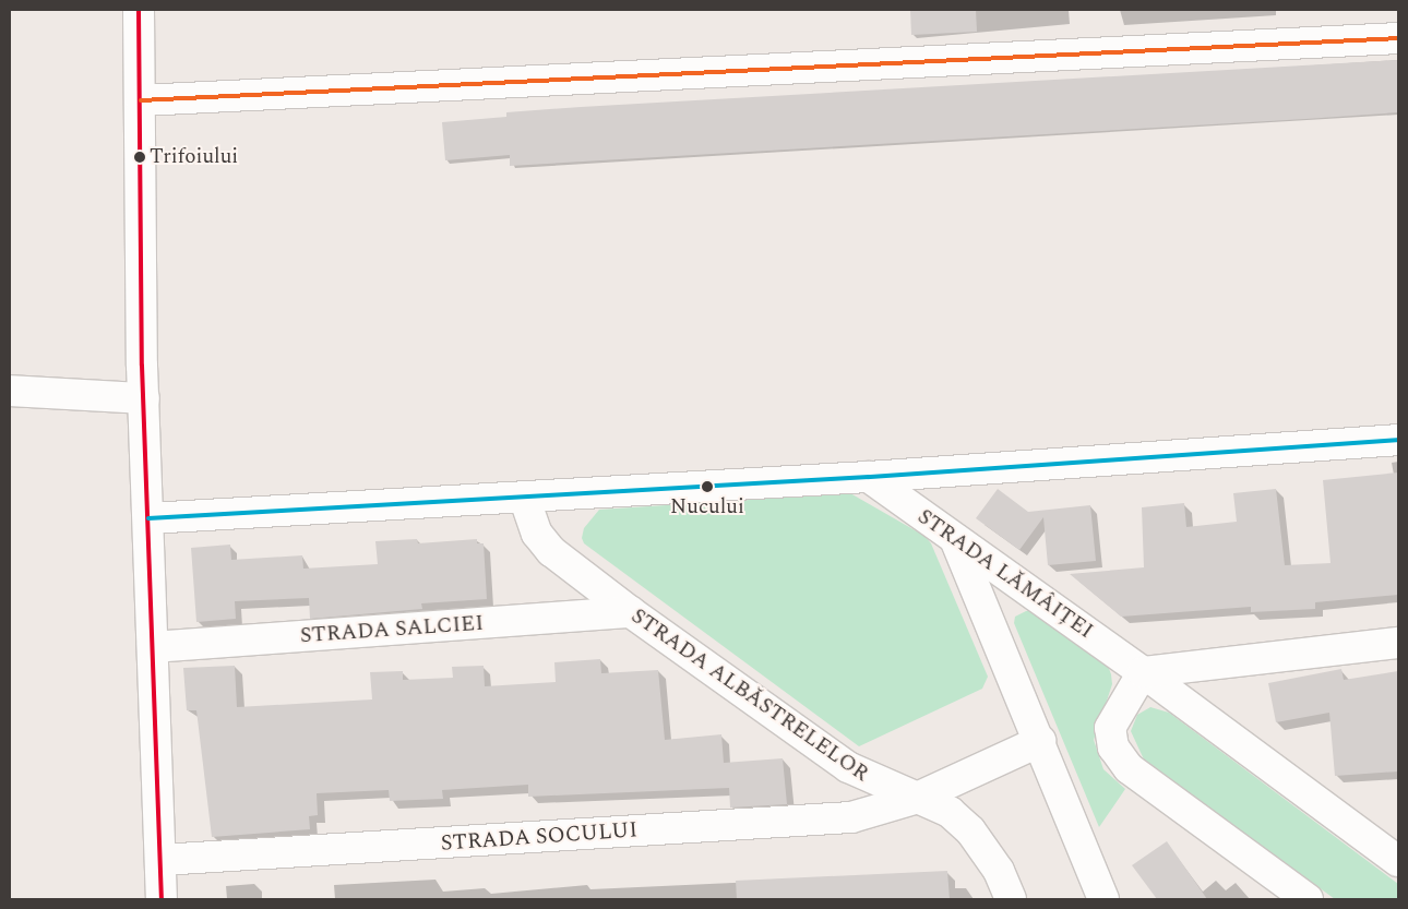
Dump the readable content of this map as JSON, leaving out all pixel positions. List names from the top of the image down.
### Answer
{
  "streets": {
    "street": [
      "STRADA LĂMÂIȚEI",
      "STRADA SALCIEI",
      "STRADA ALBĂSTRELELOR",
      "STRADA SOCULUI"
    ]
  },
  "crossings": [
    ["STRADA SALCIEI", "STRADA ALBĂSTRELELOR"],
    ["STRADA ALBĂSTRELELOR", "STRADA SOCULUI"]
  ],
  "places": ["Trifoiului", "Nucului"]
}
